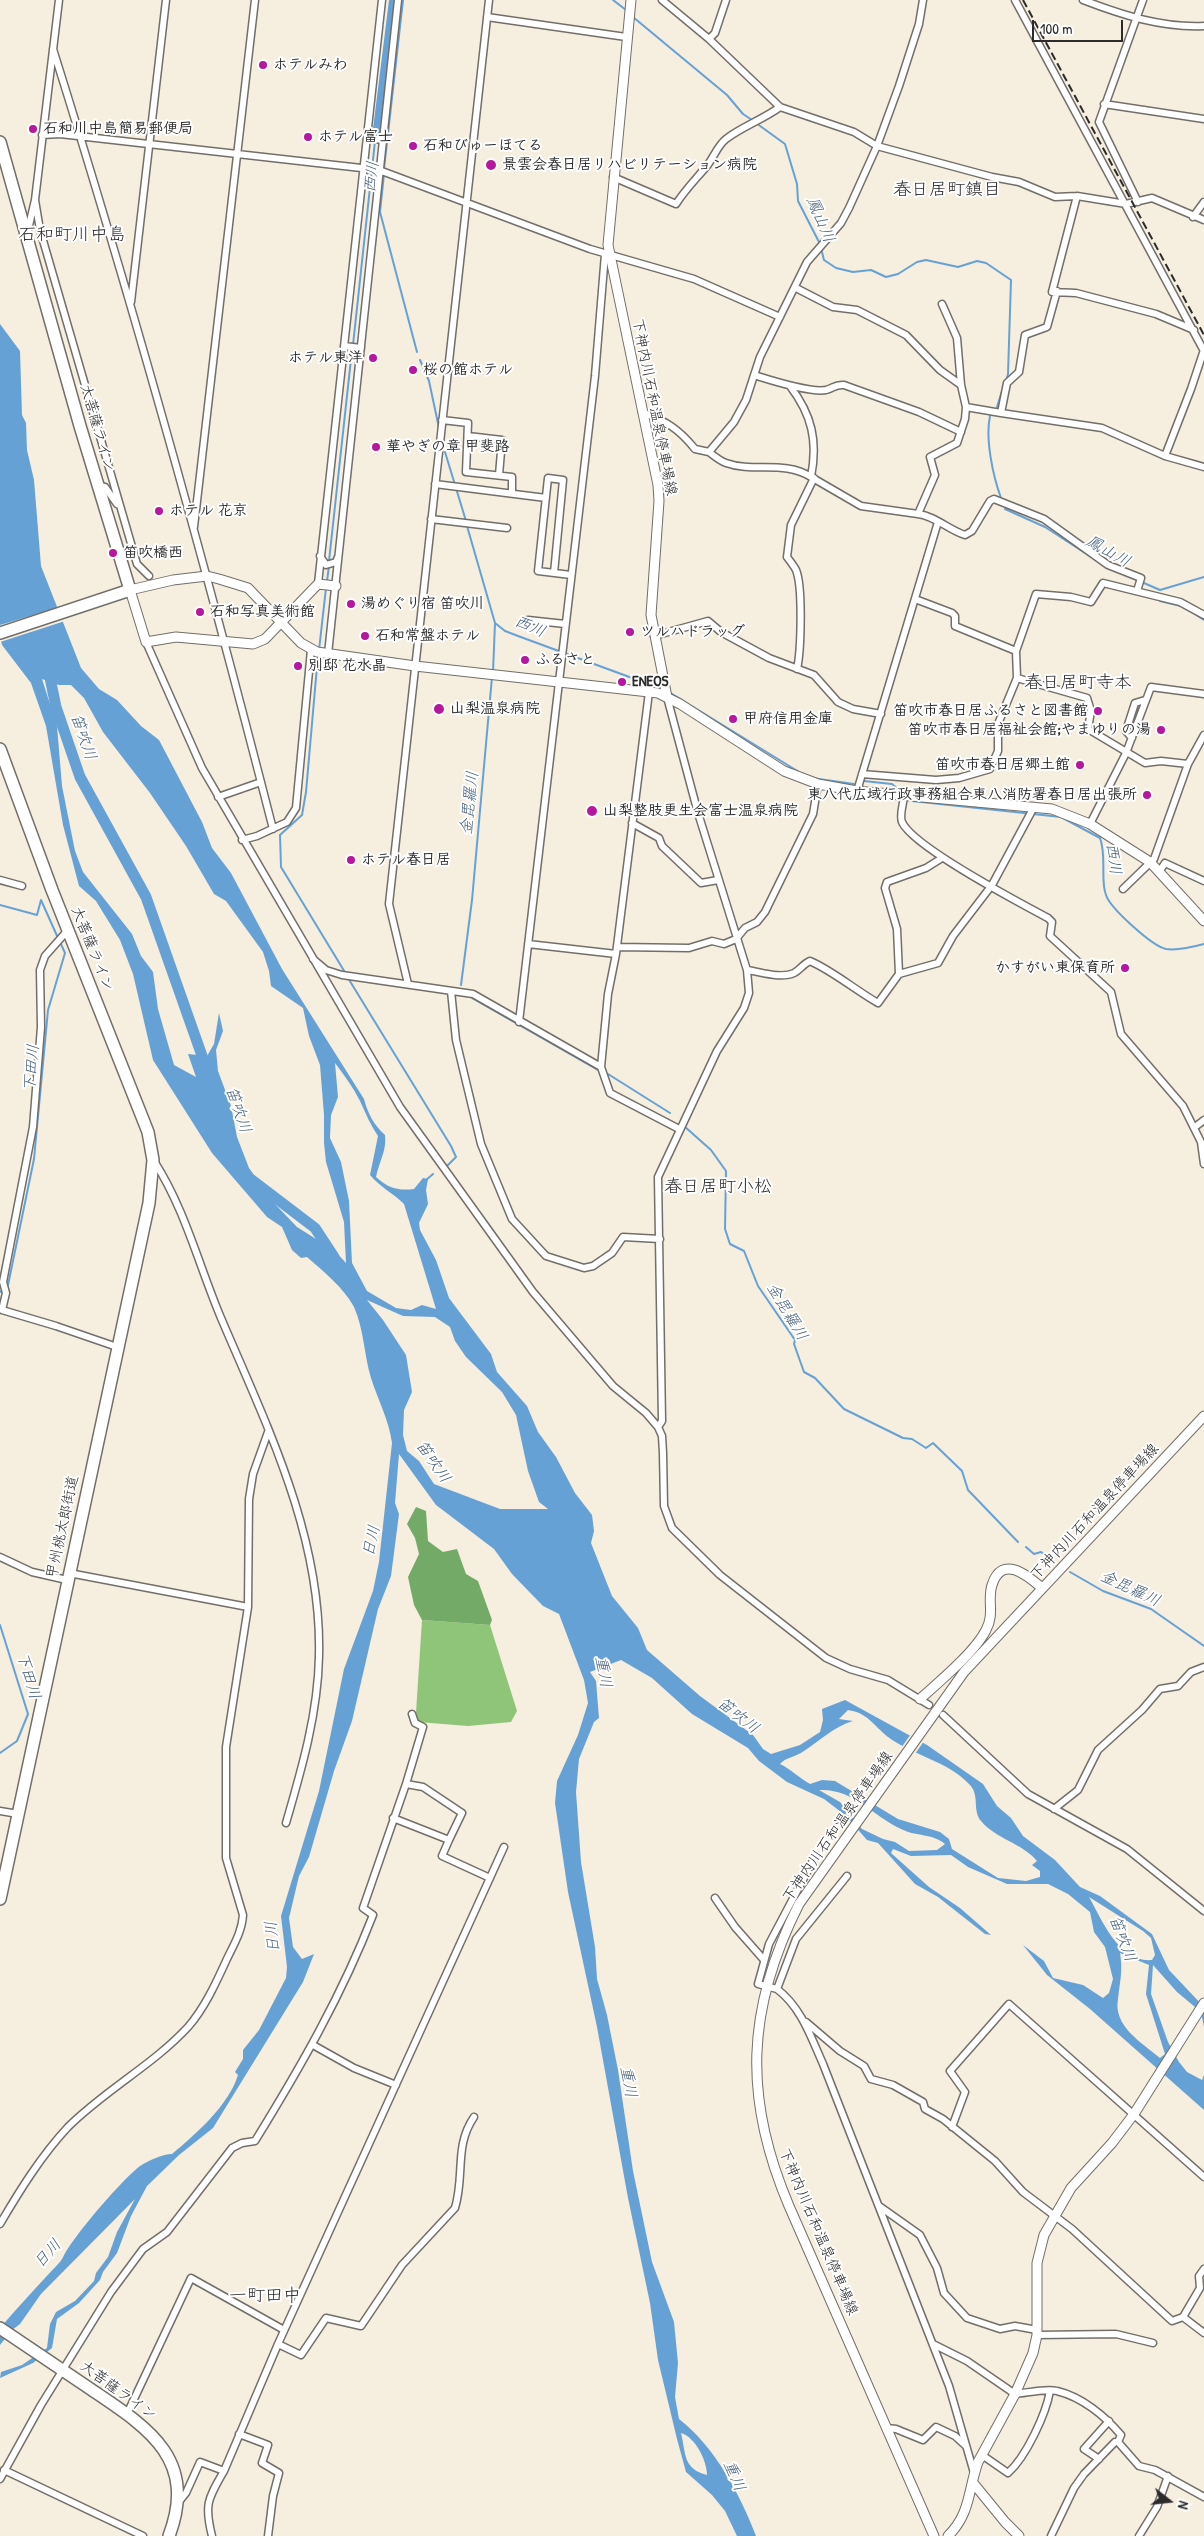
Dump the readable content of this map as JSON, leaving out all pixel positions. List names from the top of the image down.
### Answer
{
  "streets": {
    "highway": ["大菩薩ライン", "甲州桃太郎街道"],
    "main road": ["下神内川石和温泉停車場線"]
  },
  "crossings": [
    ["大菩薩ライン", "甲州桃太郎街道"]
  ],
  "districts": [
    "春日居町鎮目",
    "石和町川中島",
    "春日居町寺本",
    "春日居町小松",
    "一町田中"
  ],
  "water": [
    "西川",
    "鳳山川",
    "笛吹川",
    "金毘羅川",
    "下田川",
    "日川",
    "重川"
  ],
  "places": [
    "ホテルみわ",
    "石和川中島簡易郵便局",
    "ホテル富士",
    "石和びゅーほてる",
    "景雲会春日居リハビリテーション病院",
    "ホテル東洋",
    "桜の館ホテル",
    "華やぎの章 甲斐路",
    "ホテル 花京",
    "笛吹橋西",
    "湯めぐり宿 笛吹川",
    "石和写真美術館",
    "ツルハドラッグ",
    "石和常盤ホテル",
    "ふるさと",
    "別邸 花水晶",
    "ENEOS",
    "山梨温泉病院",
    "笛吹市春日居ふるさと図書館",
    "甲府信用金庫",
    "笛吹市春日居福祉会館;やまゆりの湯",
    "笛吹市春日居郷土館",
    "東八代広域行政事務組合東八消防署春日居出張所",
    "山梨整肢更生会富士温泉病院",
    "ホテル春日居",
    "かすがい東保育所"
  ],
  "scale_bar": "100 m",
  "north": "right"
}
